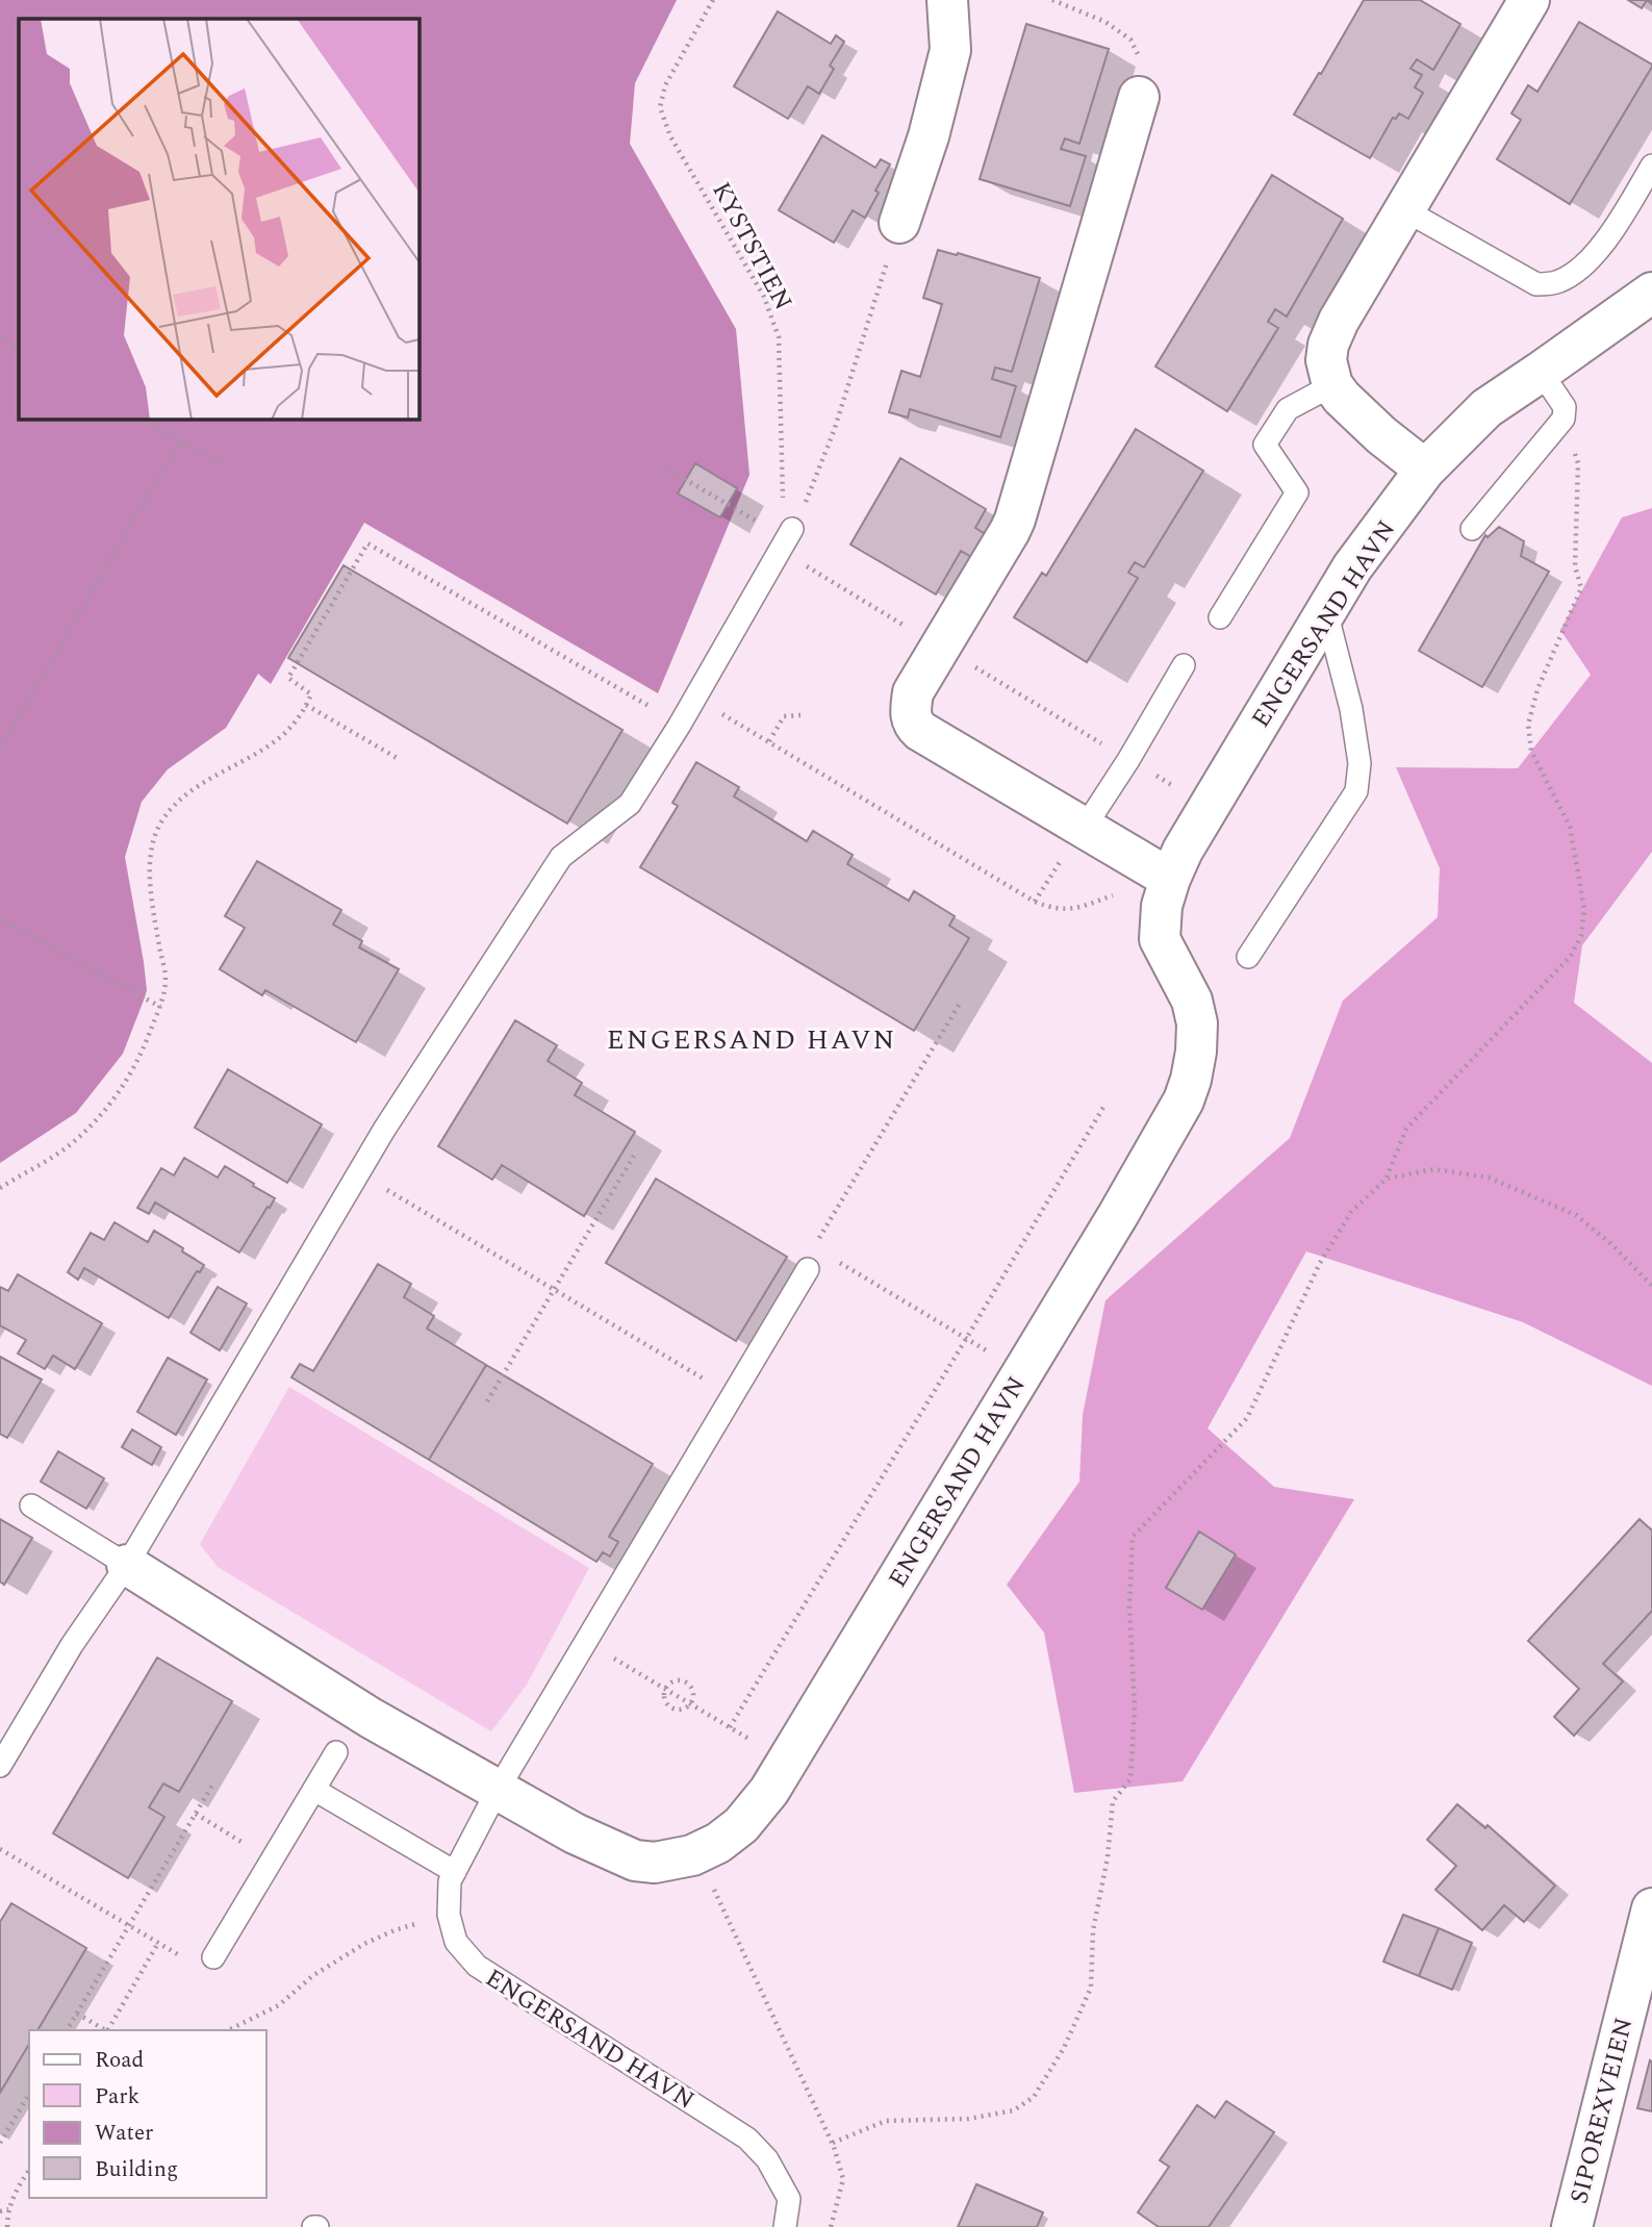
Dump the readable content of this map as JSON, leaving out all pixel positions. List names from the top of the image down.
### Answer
{
  "streets": {
    "street": ["ENGERSAND HAVN", "SIPOREXVEIEN"],
    "path": ["KYSTSTIEN"]
  },
  "districts": ["ENGERSAND HAVN"],
  "legend": [
    "Road",
    "Park",
    "Water",
    "Building"
  ]
}
